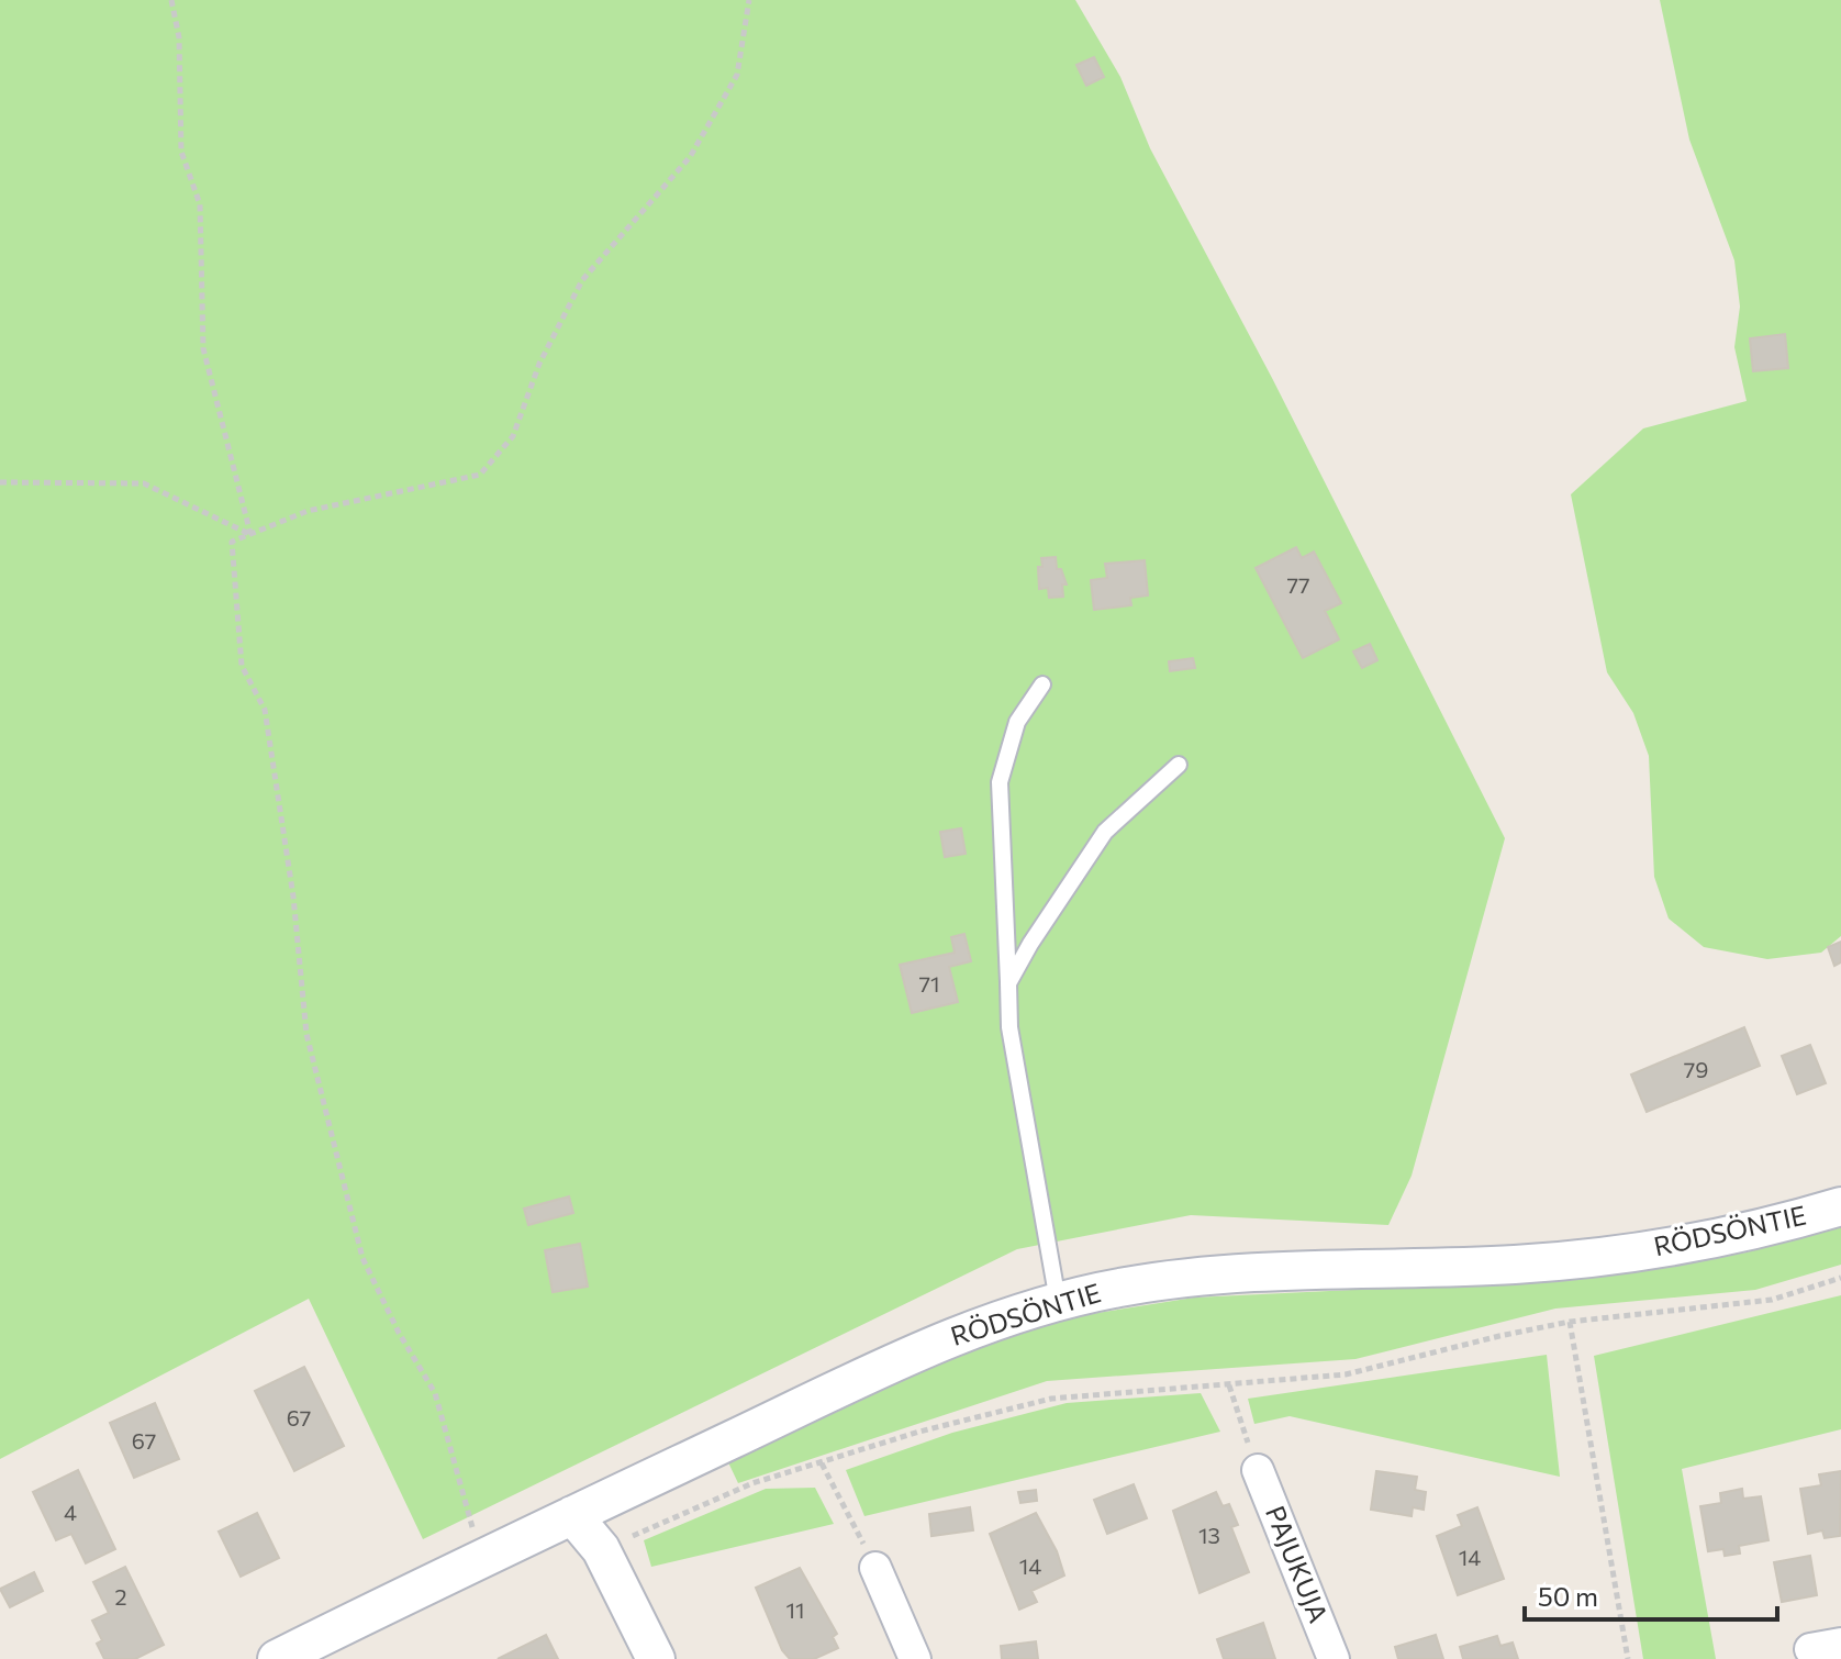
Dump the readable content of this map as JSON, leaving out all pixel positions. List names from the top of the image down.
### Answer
{
  "streets": {
    "street": ["RÖDSÖNTIE", "PAJUKUJA"]
  },
  "house_numbers": [
    "77",
    "71",
    "79",
    "67",
    "67",
    "4",
    "13",
    "14",
    "14",
    "2",
    "11"
  ],
  "scale_bar": "50 m"
}
